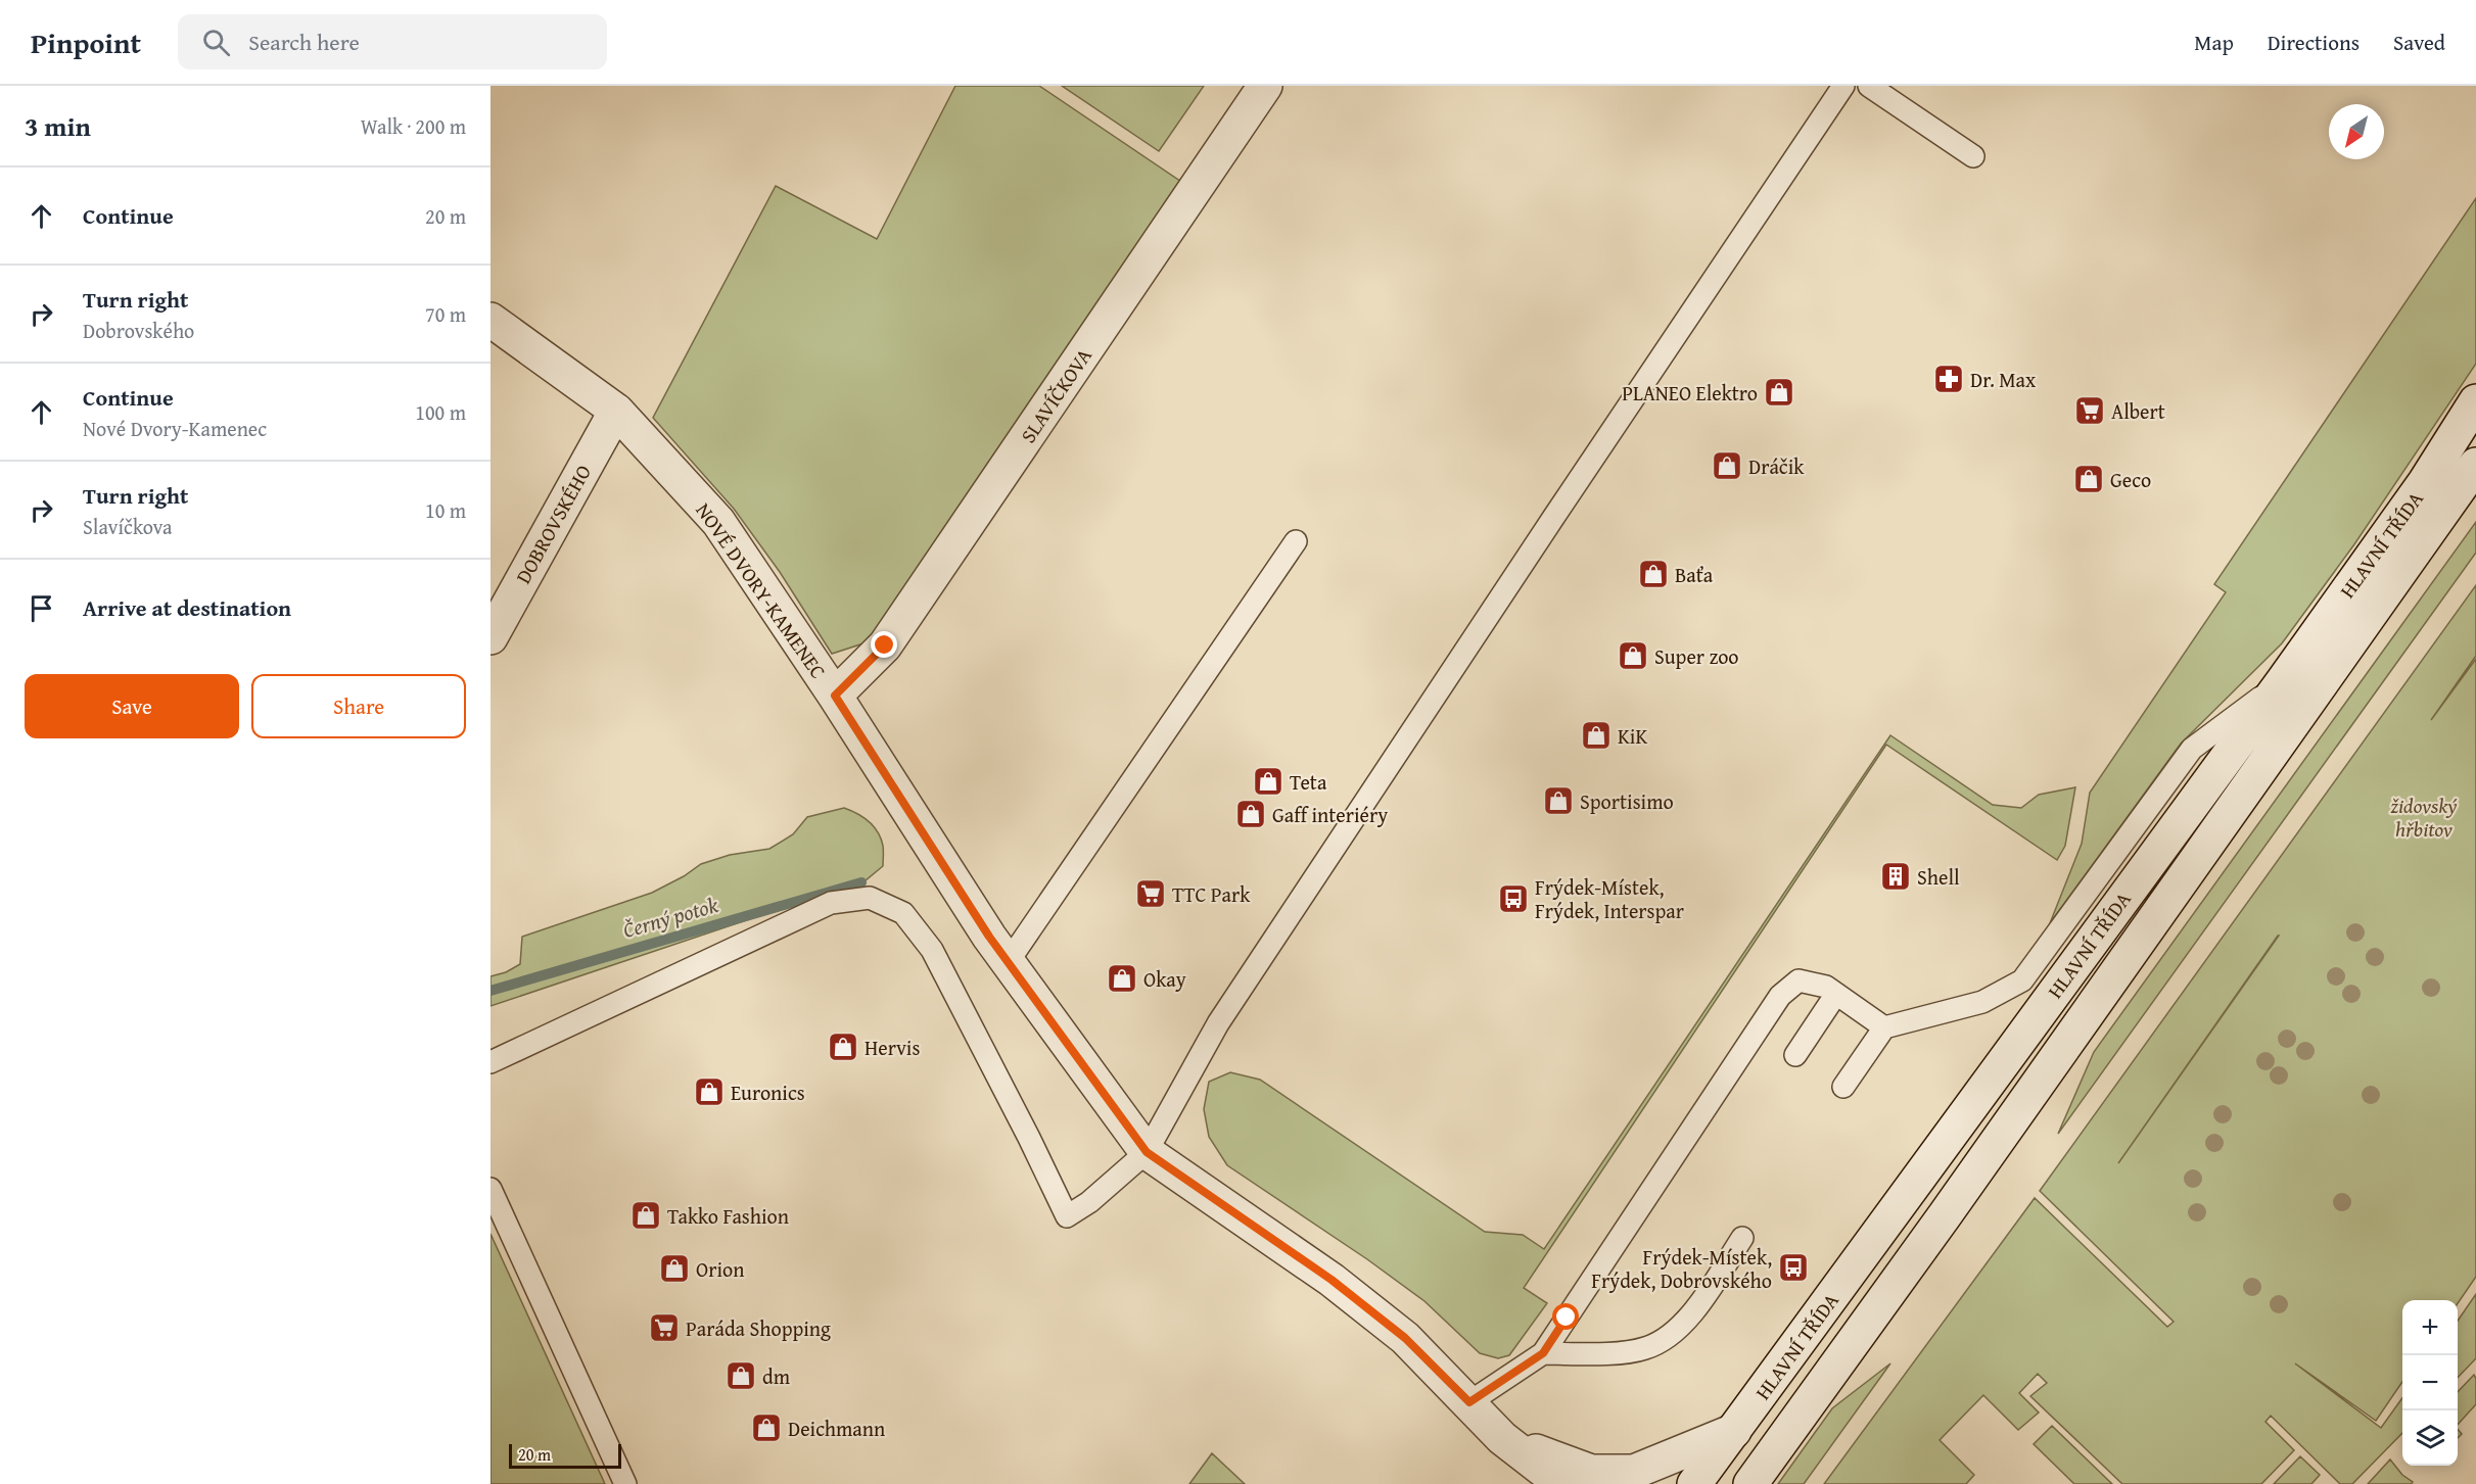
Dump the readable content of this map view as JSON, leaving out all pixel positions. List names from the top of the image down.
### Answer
{
  "streets": {
    "street": [
      "SLAVÍČKOVA",
      "DOBROVSKÉHO",
      "HLAVNÍ TŘÍDA",
      "NOVÉ DVORY-KAMENEC"
    ]
  },
  "crossings": [
    ["SLAVÍČKOVA", "NOVÉ DVORY-KAMENEC"],
    ["DOBROVSKÉHO", "NOVÉ DVORY-KAMENEC"]
  ],
  "water": ["Černý potok"],
  "parks": ["židovský hřbitov"],
  "places": {
    "pharmacy": ["Dr. Max"],
    "shop": [
      "PLANEO Elektro",
      "Dráčik",
      "Geco",
      "Baťa",
      "Super zoo",
      "KiK",
      "Teta",
      "Sportisimo",
      "Gaff interiéry",
      "Okay",
      "Hervis",
      "Euronics",
      "Takko Fashion",
      "Orion",
      "dm",
      "Deichmann"
    ],
    "supermarket": ["Albert", "TTC Park", "Paráda Shopping"],
    "building": ["Shell"],
    "bus stop": ["Frýdek-Místek, Frýdek, Interspar", "Frýdek-Místek, Frýdek, Dobrovského"]
  },
  "scale_bar": "20 m",
  "north": "bottom left",
  "page": {
    "header": "Pinpoint",
    "search": "Search here",
    "nav": ["Map", "Directions", "Saved"],
    "heading": ["3 min", "Walk · 200 m"],
    "list": [
      ["Continue", "20 m"],
      ["Turn right", "Dobrovského", "70 m"],
      ["Continue", "Nové Dvory-Kamenec", "100 m"],
      ["Turn right", "Slavíčkova", "10 m"],
      "Arrive at destination"
    ],
    "buttons": ["Save", "Share"],
    "map_buttons": ["+", "−"],
    "scale": "20 m"
  }
}
